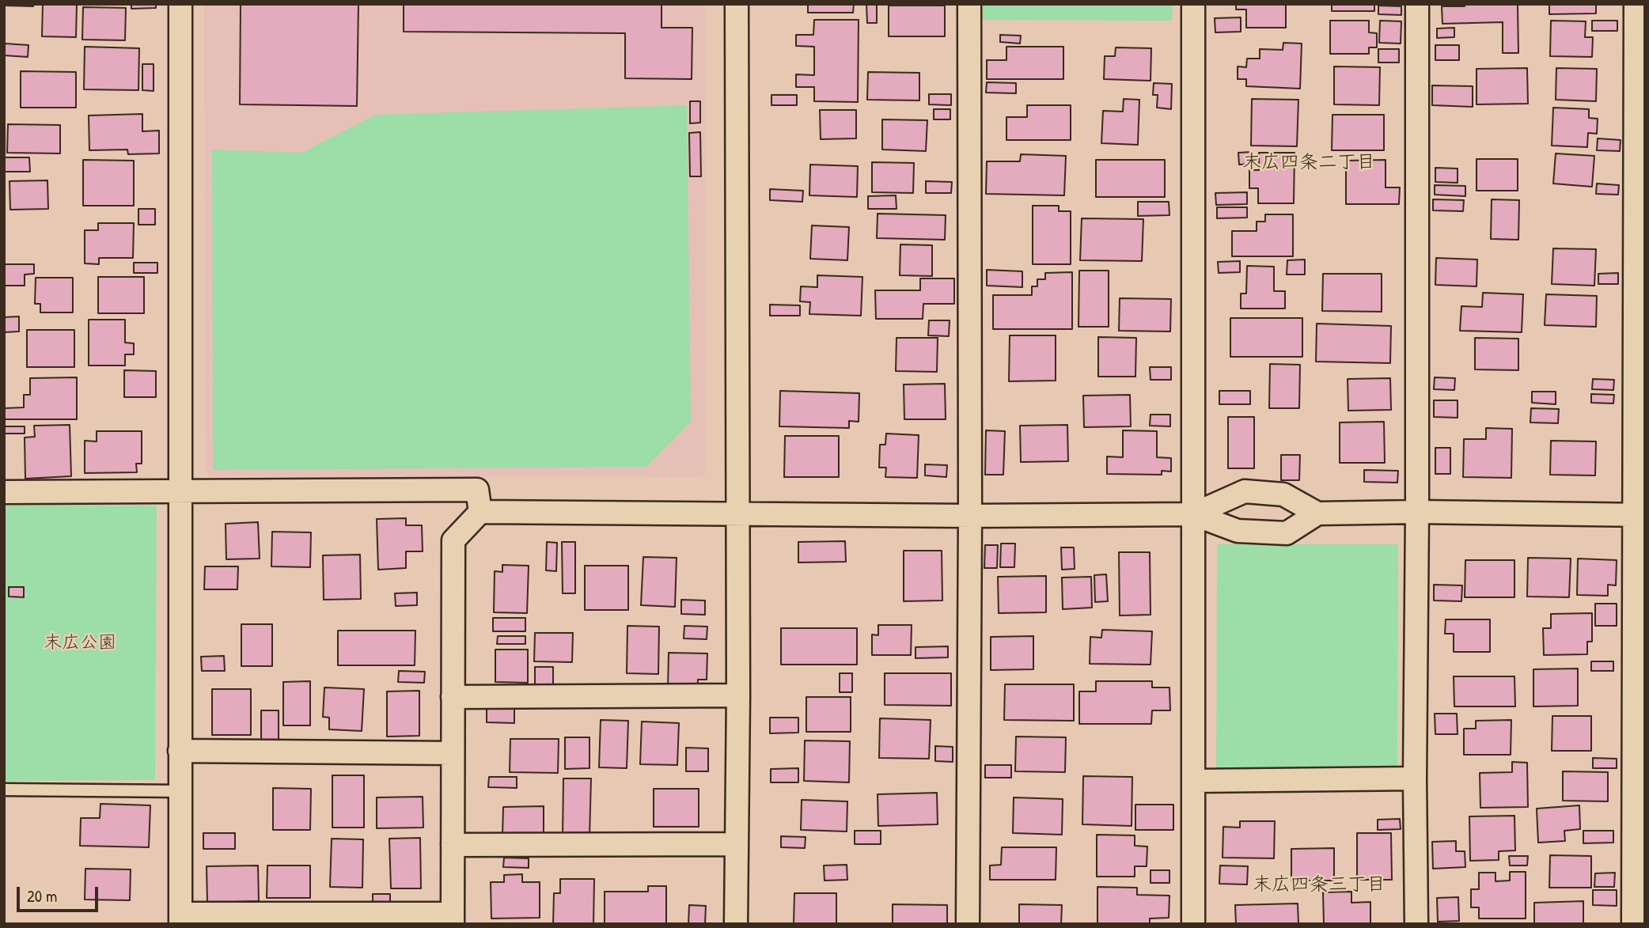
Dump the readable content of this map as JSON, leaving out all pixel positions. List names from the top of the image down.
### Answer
{
  "districts": ["末広四条二丁目", "末広四条三丁目"],
  "parks": ["末広公園"],
  "scale_bar": "20 m"
}
